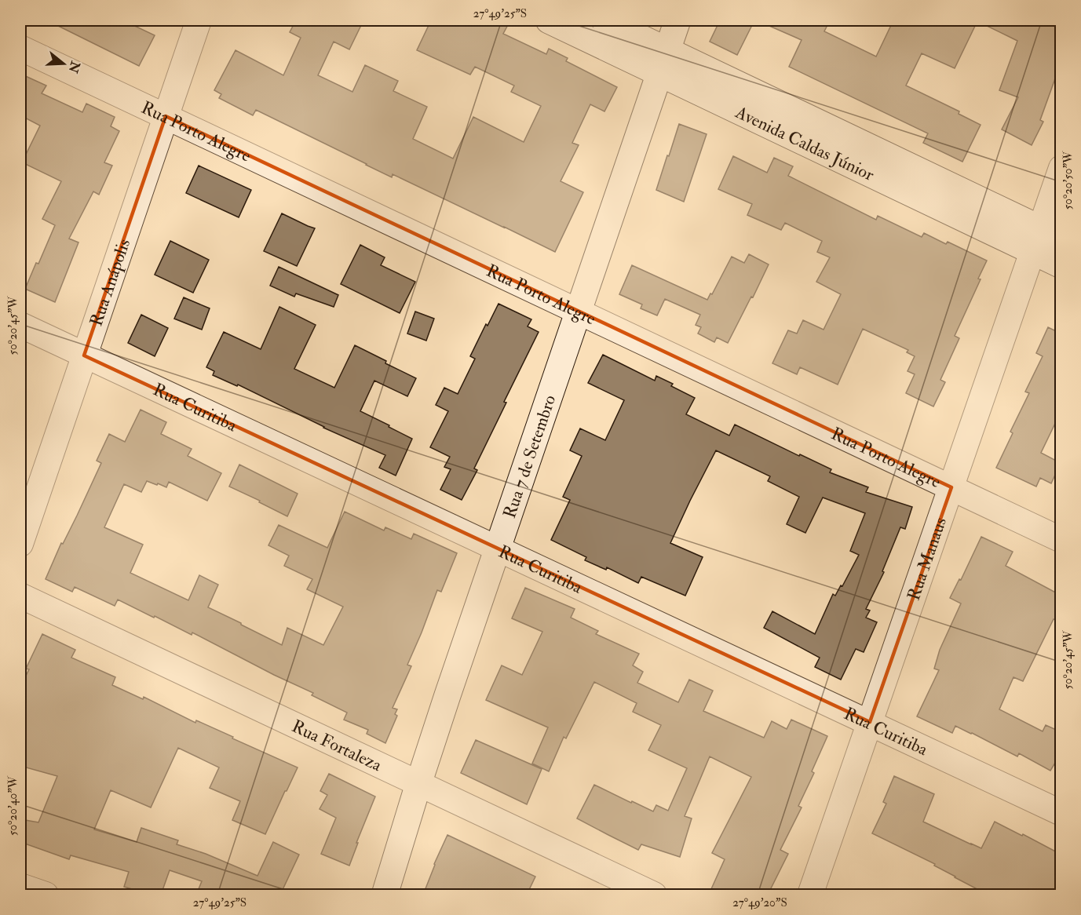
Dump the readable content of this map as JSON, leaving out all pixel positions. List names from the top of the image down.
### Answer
{
  "streets": {
    "street": [
      "Rua Porto Alegre",
      "Avenida Caldas Júnior",
      "Rua Anápolis",
      "Rua Curitiba",
      "Rua 7 de Setembro",
      "Rua Manaus",
      "Rua Fortaleza"
    ]
  },
  "crossings": [
    ["Rua Porto Alegre", "Rua Anápolis"],
    ["Rua Porto Alegre", "Rua 7 de Setembro"],
    ["Rua Porto Alegre", "Rua Manaus"],
    ["Avenida Caldas Júnior", "Rua 7 de Setembro"],
    ["Avenida Caldas Júnior", "Rua Manaus"],
    ["Rua Anápolis", "Rua Curitiba"],
    ["Rua Curitiba", "Rua 7 de Setembro"],
    ["Rua Curitiba", "Rua Manaus"],
    ["Rua 7 de Setembro", "Rua Fortaleza"]
  ],
  "north": "right",
  "coordinates": [
    "27°49'25\"S",
    "50°20'50\"W",
    "50°20'45\"W",
    "50°20'40\"W",
    "27°49'20\"S"
  ]
}
